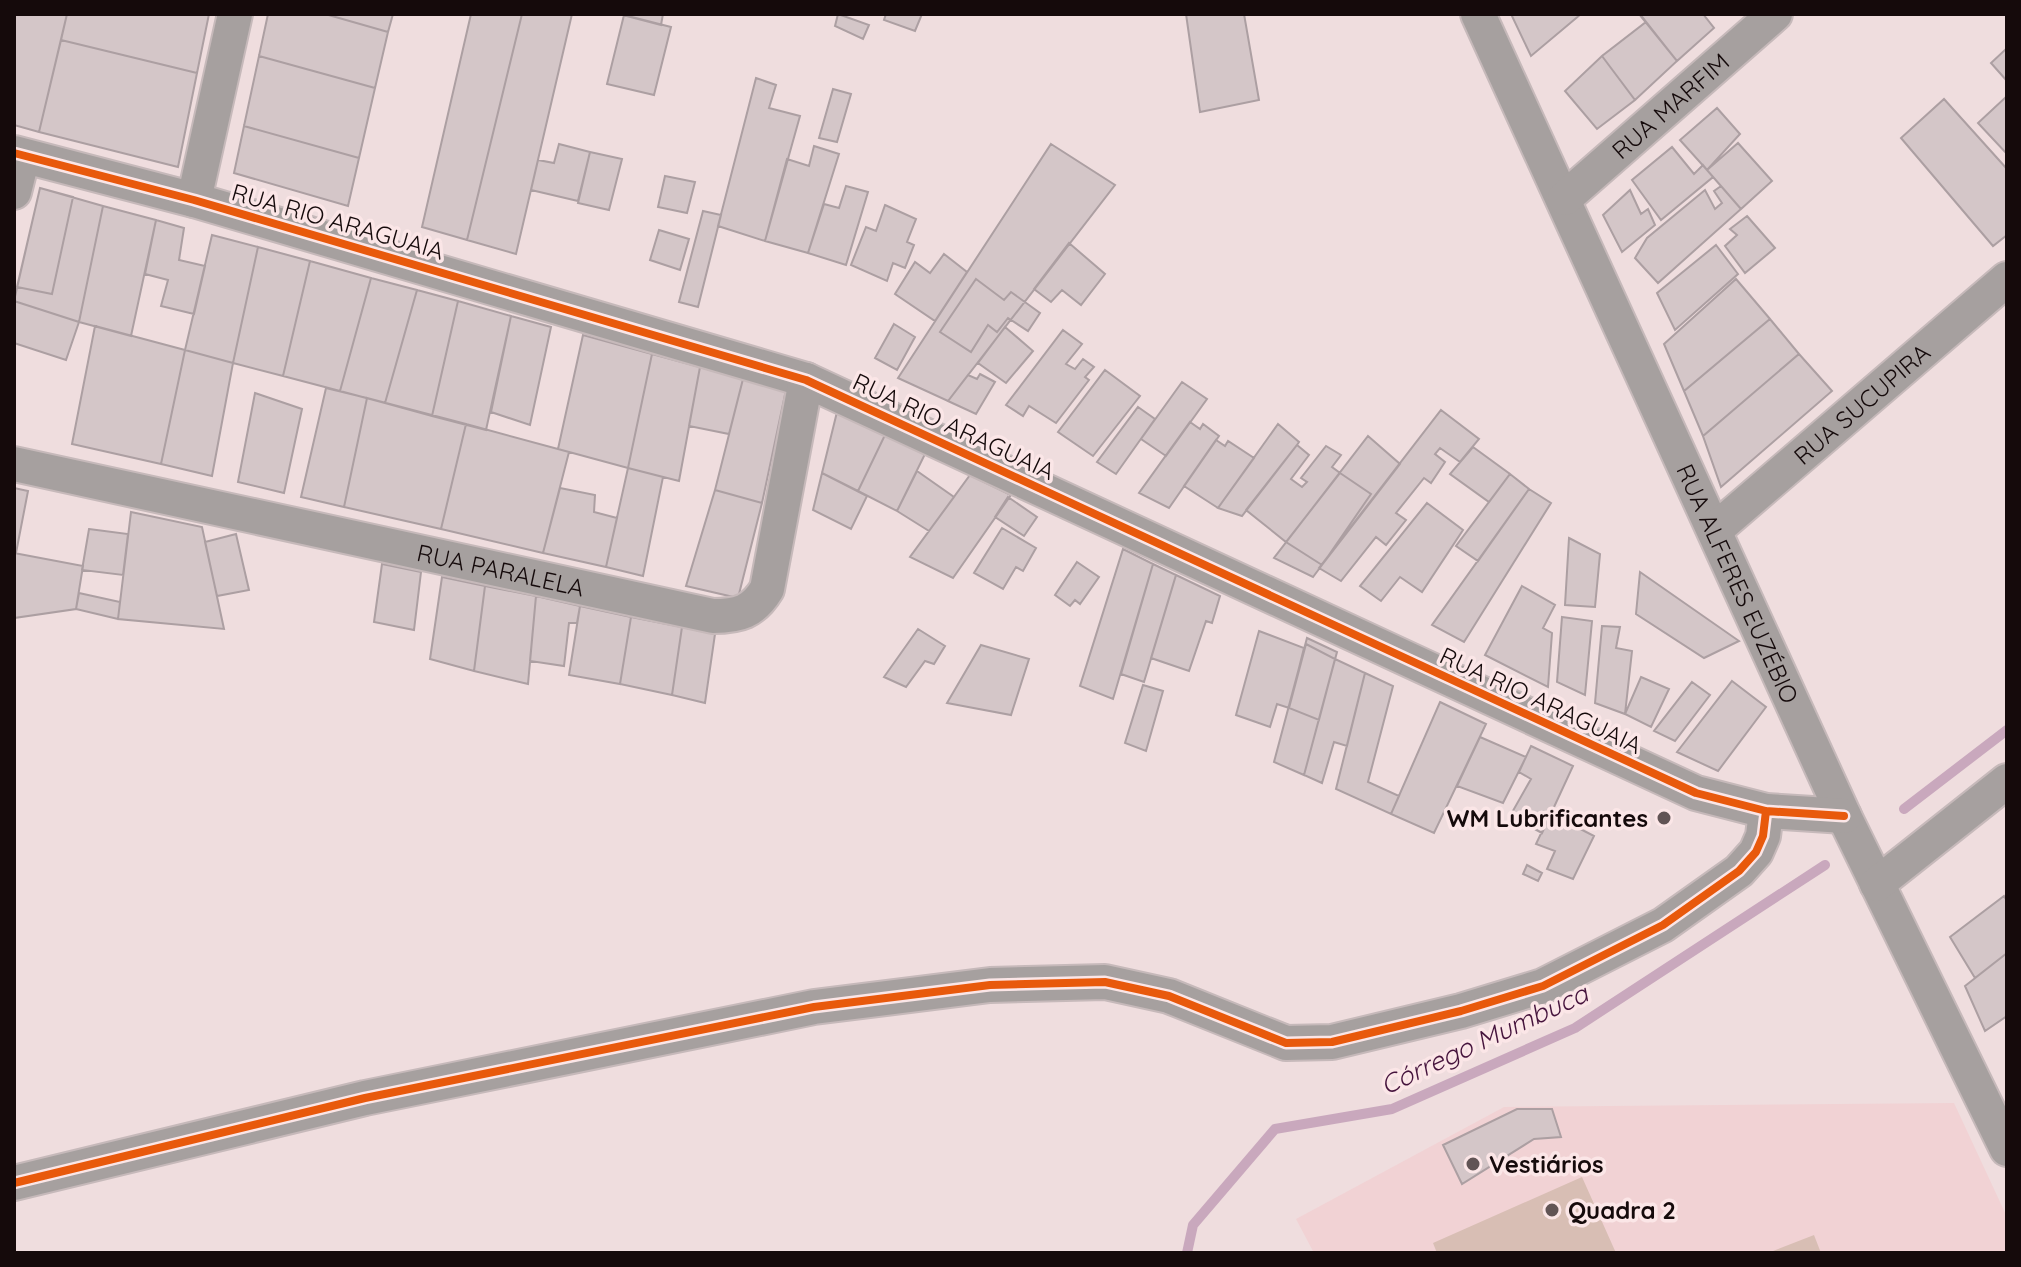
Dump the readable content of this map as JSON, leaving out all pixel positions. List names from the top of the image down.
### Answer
{
  "streets": {
    "street": [
      "RUA MARFIM",
      "RUA RIO ARAGUAIA",
      "RUA SUCUPIRA",
      "RUA PARALELA",
      "RUA ALFERES EUZÉBIO"
    ]
  },
  "crossings": [
    ["RUA MARFIM", "RUA ALFERES EUZÉBIO"],
    ["RUA RIO ARAGUAIA", "RUA PARALELA"],
    ["RUA RIO ARAGUAIA", "RUA ALFERES EUZÉBIO"],
    ["RUA SUCUPIRA", "RUA ALFERES EUZÉBIO"]
  ],
  "water": ["Córrego Mumbuca"],
  "places": ["WM Lubrificantes", "Vestiários", "Quadra 2"]
}
